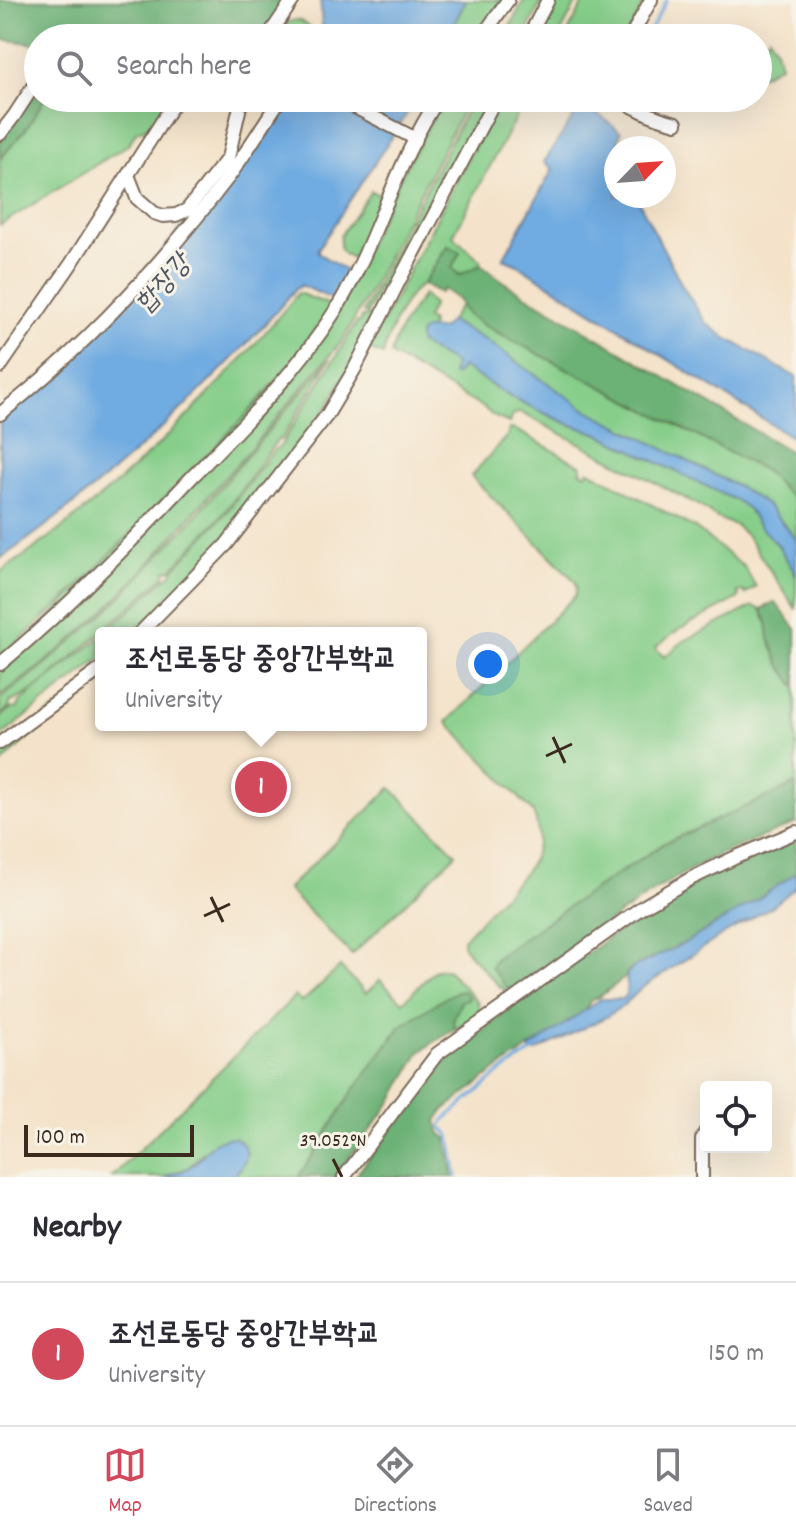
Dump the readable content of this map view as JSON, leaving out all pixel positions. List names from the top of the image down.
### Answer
{
  "water": ["합장강"],
  "scale_bar": "100 m",
  "north": "top right",
  "page": {
    "search": "Search here",
    "popup": ["조선로동당 중앙간부학교", "University"],
    "pins": "1",
    "scale": "100 m",
    "heading": "Nearby",
    "list": [
      {
        "mark": "1",
        "name": "조선로동당 중앙간부학교",
        "note": "University",
        "value": "150 m"
      }
    ],
    "nav": ["Map", "Directions", "Saved"]
  },
  "coordinates": ["39.052°N"]
}
